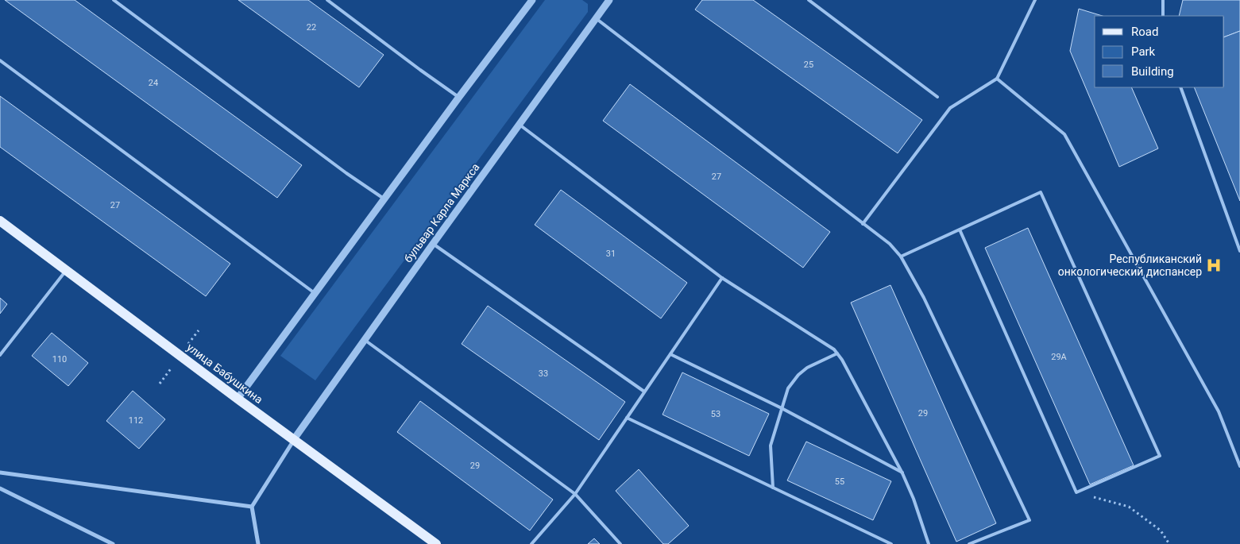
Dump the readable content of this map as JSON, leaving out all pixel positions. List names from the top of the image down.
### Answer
{
  "streets": {
    "main road": ["улица Бабушкина"],
    "street": ["бульвар Карла Маркса"]
  },
  "crossings": [
    ["бульвар Карла Маркса", "улица Бабушкина"]
  ],
  "places": {
    "hospital": ["Республиканский онкологический диспансер"]
  },
  "house_numbers": [
    "22",
    "25",
    "24",
    "27",
    "27",
    "31",
    "29А",
    "110",
    "33",
    "29",
    "53",
    "112",
    "29",
    "55"
  ],
  "legend": ["Road", "Park", "Building"]
}
